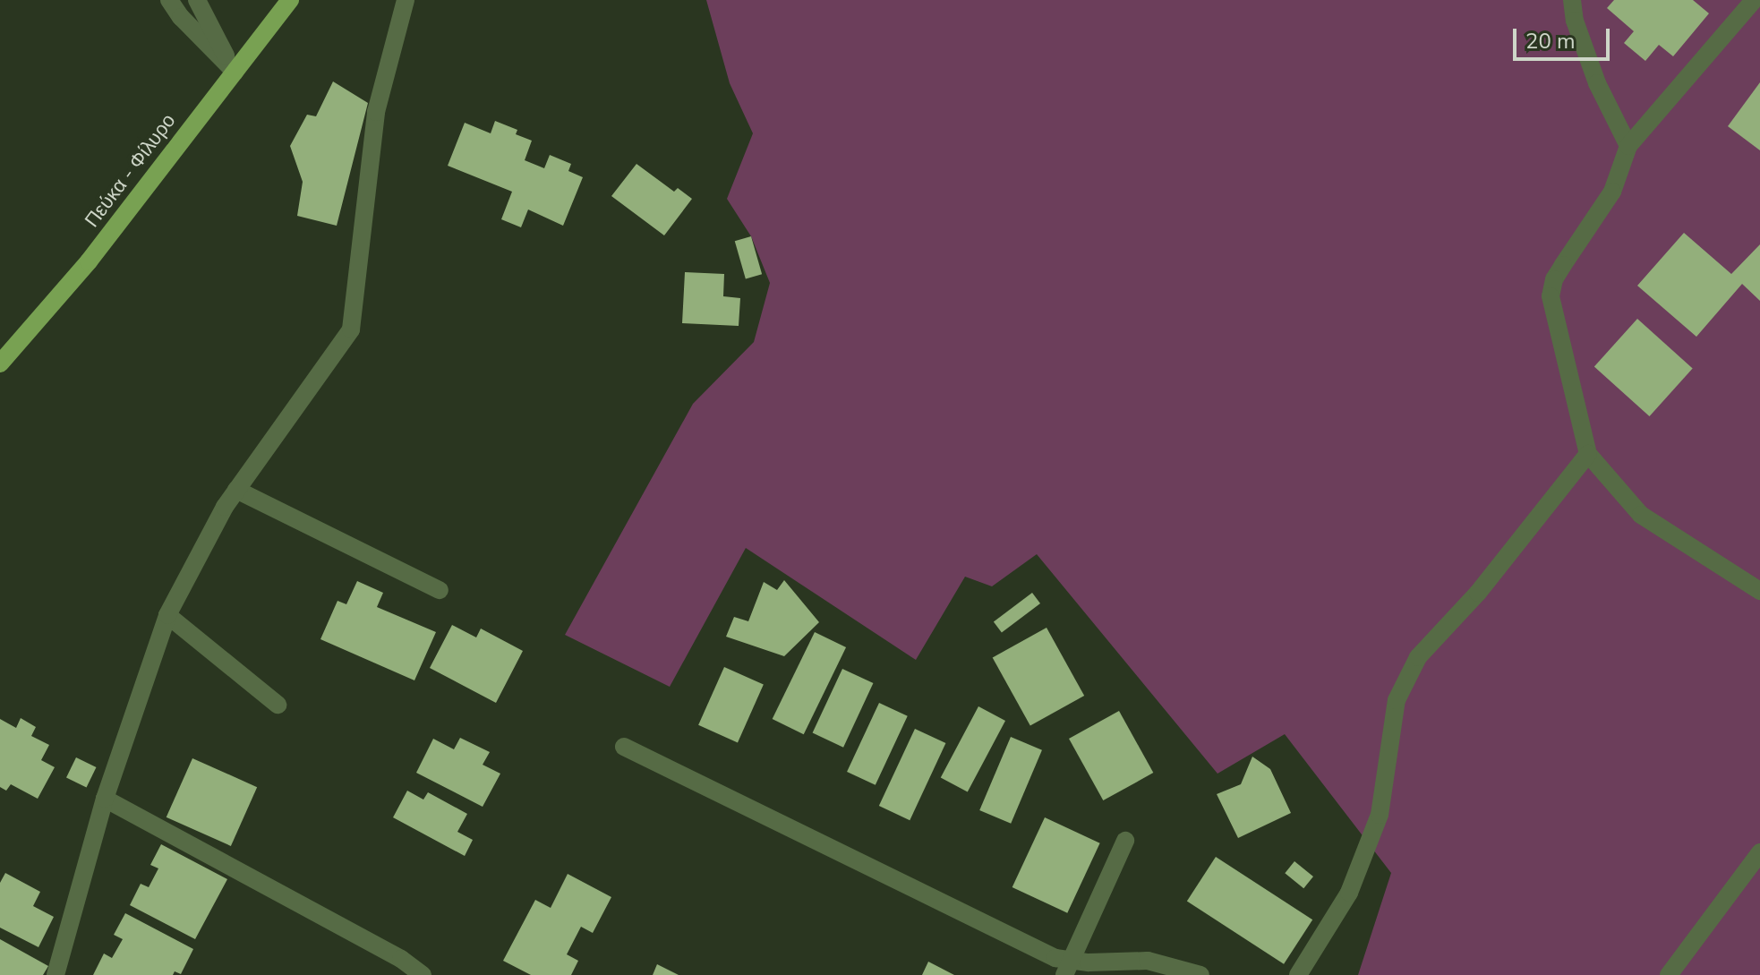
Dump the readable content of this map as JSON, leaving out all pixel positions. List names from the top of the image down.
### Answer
{
  "streets": {
    "main road": ["Πεύκα - Φίλυρο"]
  },
  "scale_bar": "20 m"
}
